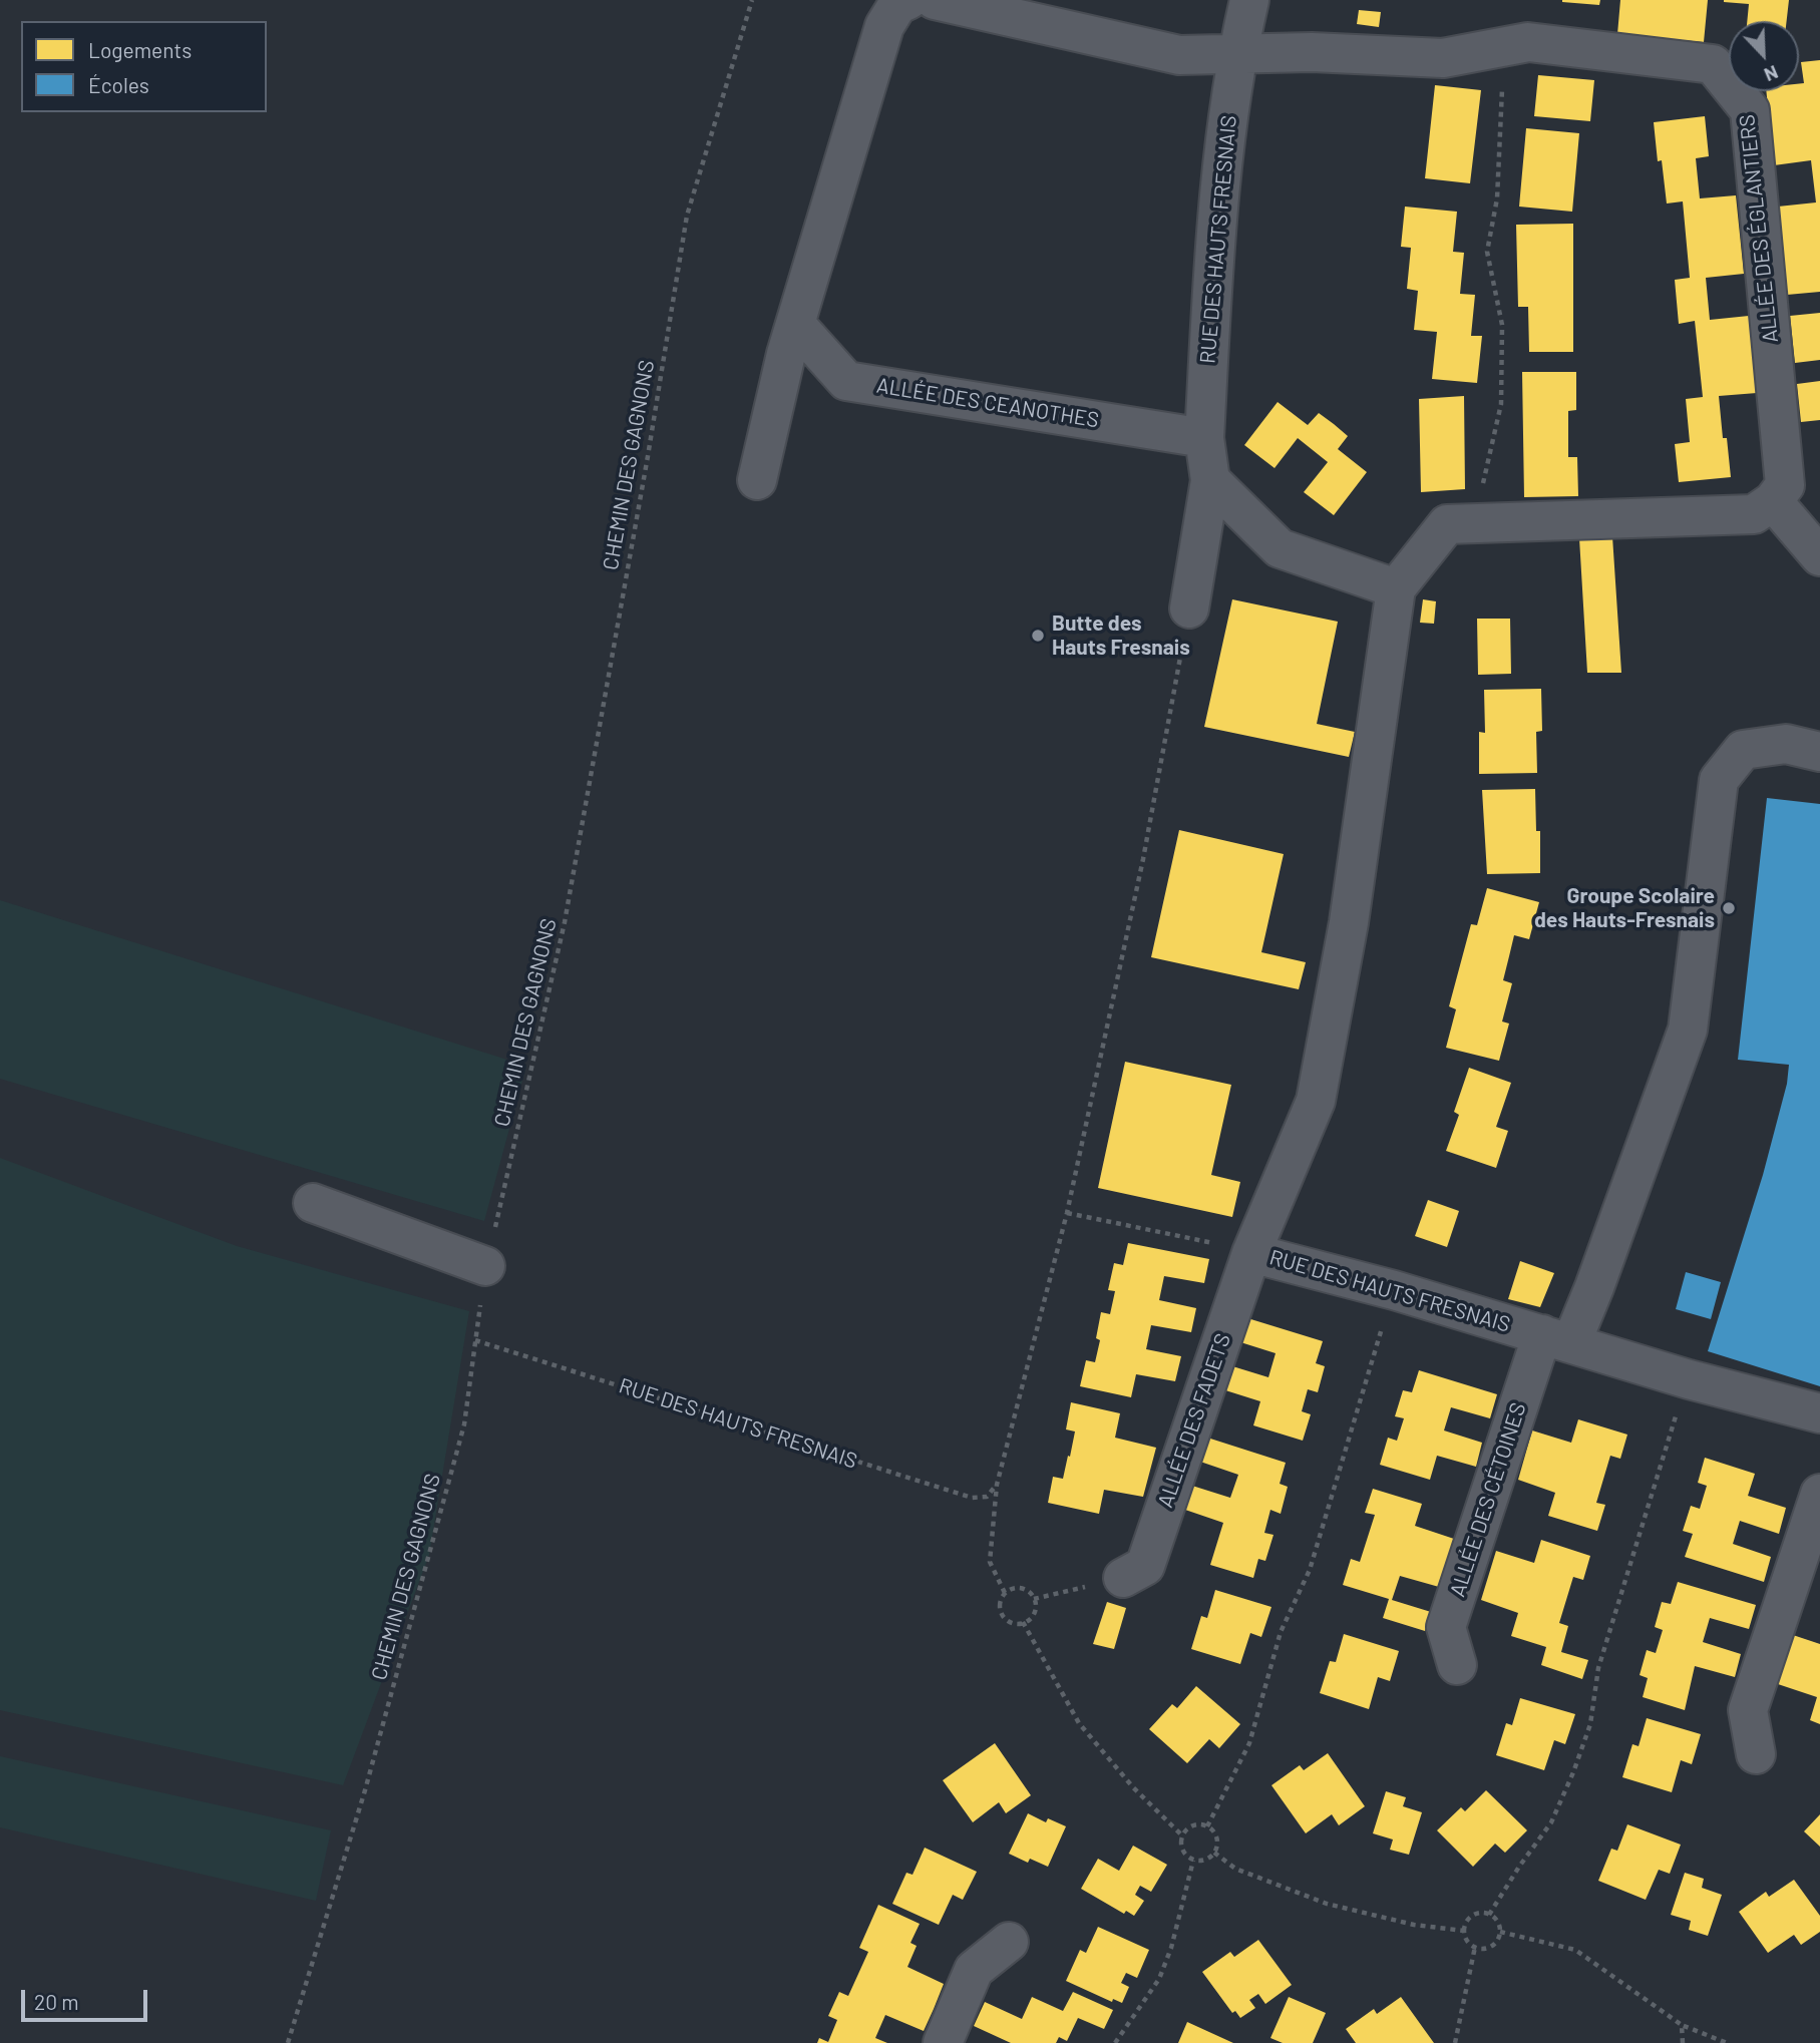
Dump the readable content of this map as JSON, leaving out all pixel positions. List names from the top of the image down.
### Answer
{
  "streets": {
    "street": [
      "ALLÉE DES ÉGLANTIERS",
      "RUE DES HAUTS FRESNAIS",
      "ALLÉE DES CEANOTHES",
      "ALLÉE DES FADETS",
      "ALLÉE DES CÉTOINES"
    ],
    "path": ["CHEMIN DES GAGNONS"]
  },
  "crossings": [
    ["ALLÉE DES ÉGLANTIERS", "RUE DES HAUTS FRESNAIS"],
    ["RUE DES HAUTS FRESNAIS", "ALLÉE DES CEANOTHES"],
    ["RUE DES HAUTS FRESNAIS", "CHEMIN DES GAGNONS"],
    ["RUE DES HAUTS FRESNAIS", "ALLÉE DES FADETS"],
    ["RUE DES HAUTS FRESNAIS", "ALLÉE DES CÉTOINES"]
  ],
  "places": ["Butte des Hauts Fresnais", "Groupe Scolaire des Hauts-Fresnais"],
  "legend": ["Logements", "Écoles"],
  "scale_bar": "20 m",
  "north": "bottom right"
}
